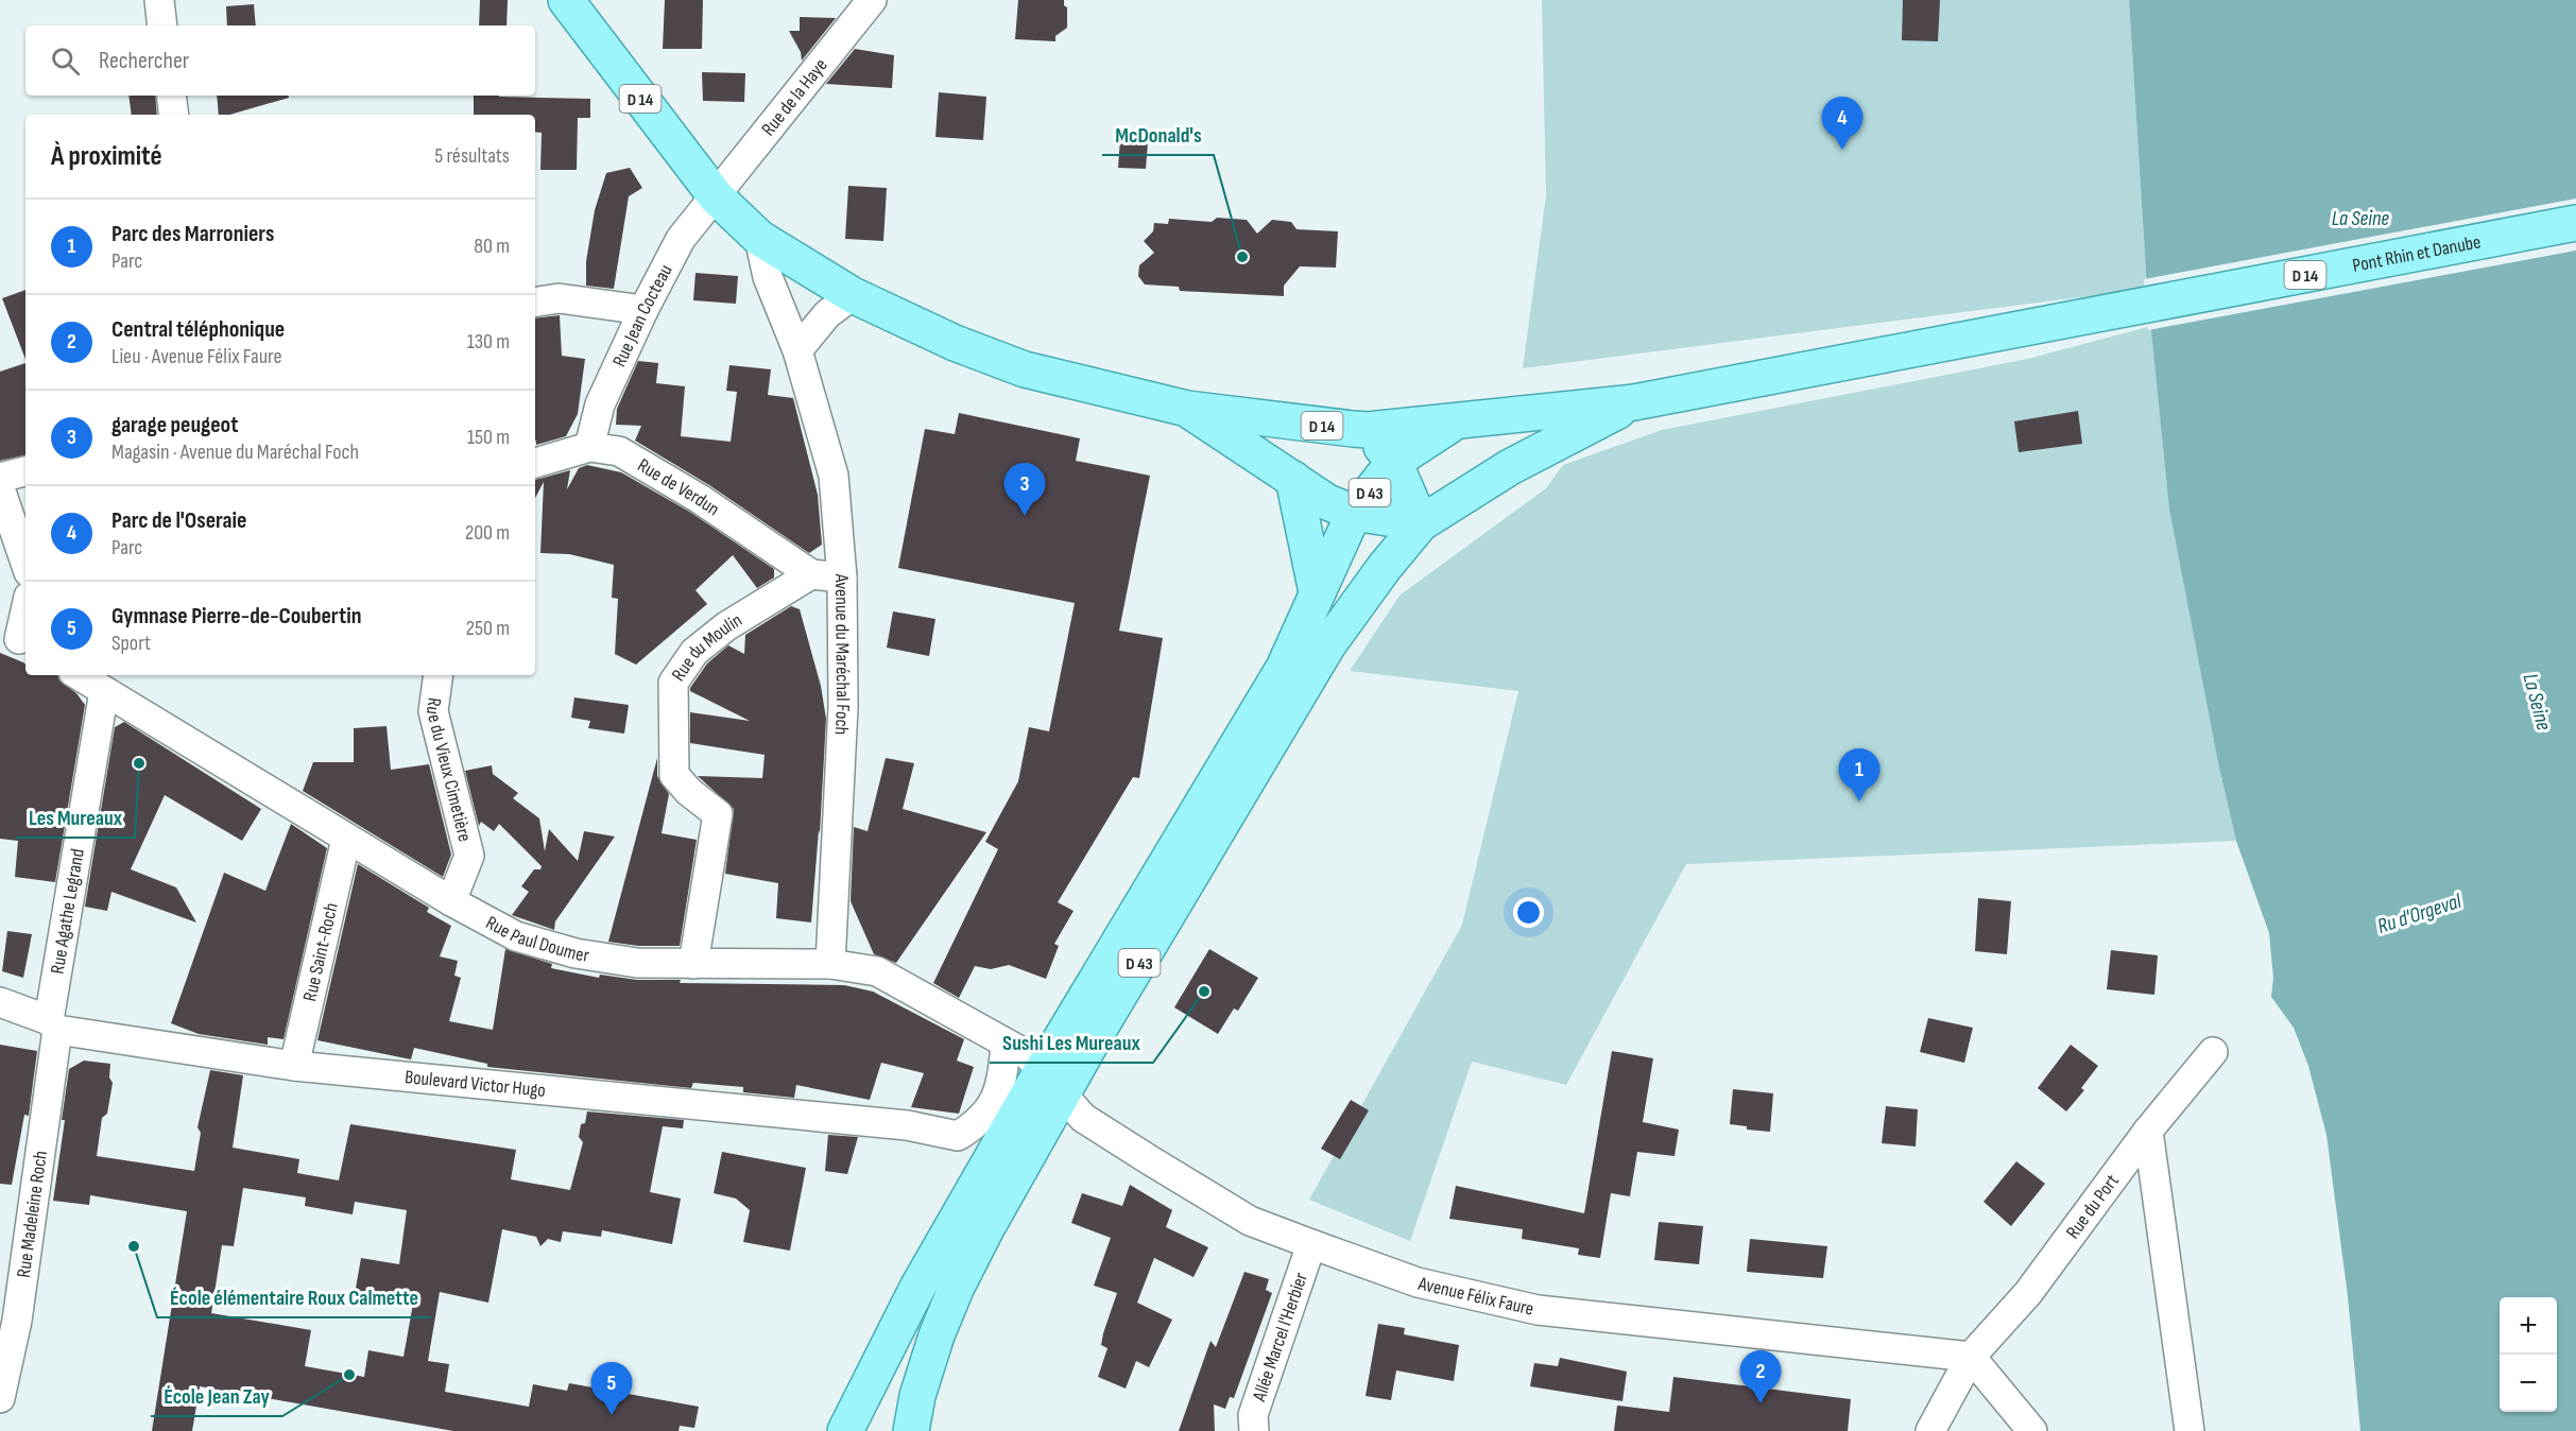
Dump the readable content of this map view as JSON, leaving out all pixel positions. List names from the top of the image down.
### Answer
{
  "streets": {
    "main road": ["D 14", "Pont Rhin et Danube", "D 43"],
    "street": [
      "Rue de la Haye",
      "Rue Jean Cocteau",
      "Rue de Verdun",
      "Rue du Moulin",
      "Avenue du Maréchal Foch",
      "Rue du Vieux Cimetière",
      "Rue Agathe Legrand",
      "Rue Paul Doumer",
      "Rue Saint-Roch",
      "Boulevard Victor Hugo",
      "Rue du Port",
      "Rue Madeleine Roch",
      "Avenue Félix Faure",
      "Allée Marcel l'Herbier"
    ]
  },
  "crossings": [
    ["D 14", "Rue de la Haye"],
    ["D 14", "Pont Rhin et Danube"],
    ["D 14", "Rue Jean Cocteau"],
    ["D 14", "D 43"],
    ["D 14", "Avenue du Maréchal Foch"],
    ["Rue de la Haye", "Rue Jean Cocteau"],
    ["Rue Jean Cocteau", "Rue de Verdun"],
    ["Rue de Verdun", "Rue du Moulin"],
    ["D 43", "Rue Paul Doumer"],
    ["D 43", "Avenue Félix Faure"],
    ["Rue du Moulin", "Rue Paul Doumer"],
    ["Avenue du Maréchal Foch", "Rue Paul Doumer"],
    ["Rue du Vieux Cimetière", "Rue Paul Doumer"],
    ["Rue Agathe Legrand", "Rue Paul Doumer"],
    ["Rue Agathe Legrand", "Boulevard Victor Hugo"],
    ["Rue Agathe Legrand", "Rue Madeleine Roch"],
    ["Rue Paul Doumer", "Rue Saint-Roch"],
    ["Rue Paul Doumer", "Avenue Félix Faure"],
    ["Rue Saint-Roch", "Boulevard Victor Hugo"],
    ["Boulevard Victor Hugo", "Rue Madeleine Roch"],
    ["Rue du Port", "Avenue Félix Faure"],
    ["Avenue Félix Faure", "Allée Marcel l'Herbier"]
  ],
  "water": ["La Seine", "Ru d'Orgeval"],
  "places": [
    "McDonald's",
    "Les Mureaux",
    "Sushi Les Mureaux",
    "École élémentaire Roux Calmette",
    "École Jean Zay"
  ],
  "page": {
    "search": "Rechercher",
    "pins": [
      "4",
      "3",
      "1",
      "2",
      "5"
    ],
    "heading": ["À proximité", "5 résultats"],
    "list": [
      {
        "mark": "1",
        "name": "Parc des Marroniers",
        "note": "Parc",
        "value": "80 m"
      },
      {
        "mark": "2",
        "name": "Central téléphonique",
        "note": "Lieu · Avenue Félix Faure",
        "value": "130 m"
      },
      {
        "mark": "3",
        "name": "garage peugeot",
        "note": "Magasin · Avenue du Maréchal Foch",
        "value": "150 m"
      },
      {
        "mark": "4",
        "name": "Parc de l'Oseraie",
        "note": "Parc",
        "value": "200 m"
      },
      {
        "mark": "5",
        "name": "Gymnase Pierre-de-Coubertin",
        "note": "Sport",
        "value": "250 m"
      }
    ],
    "map_buttons": ["+", "−"]
  }
}
